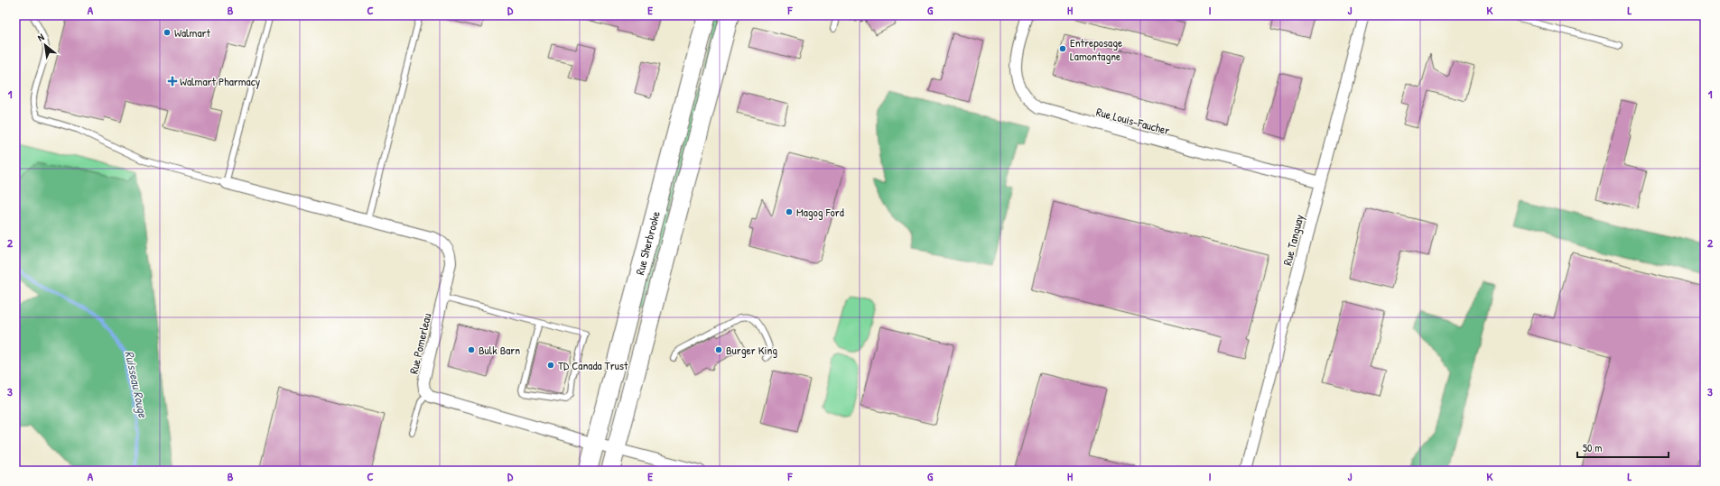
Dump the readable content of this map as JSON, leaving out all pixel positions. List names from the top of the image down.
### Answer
{
  "streets": {
    "main road": ["Rue Sherbrooke"],
    "street": ["Rue Louis-Faucher", "Rue Tanguay", "Rue Pomerleau"]
  },
  "crossings": [
    ["Rue Louis-Faucher", "Rue Tanguay"]
  ],
  "water": ["Ruisseau Rouge"],
  "places": {
    "other": [
      "Walmart",
      "Entreposage Lamontagne",
      "Magog Ford",
      "Bulk Barn",
      "Burger King",
      "TD Canada Trust"
    ],
    "health": ["Walmart Pharmacy"]
  },
  "scale_bar": "50 m",
  "north": "top left",
  "grid": {
    "columns": [
      "A",
      "B",
      "C",
      "D",
      "E",
      "F",
      "G",
      "H",
      "I",
      "J",
      "K",
      "L"
    ],
    "rows": ["1", "2", "3"]
  }
}
